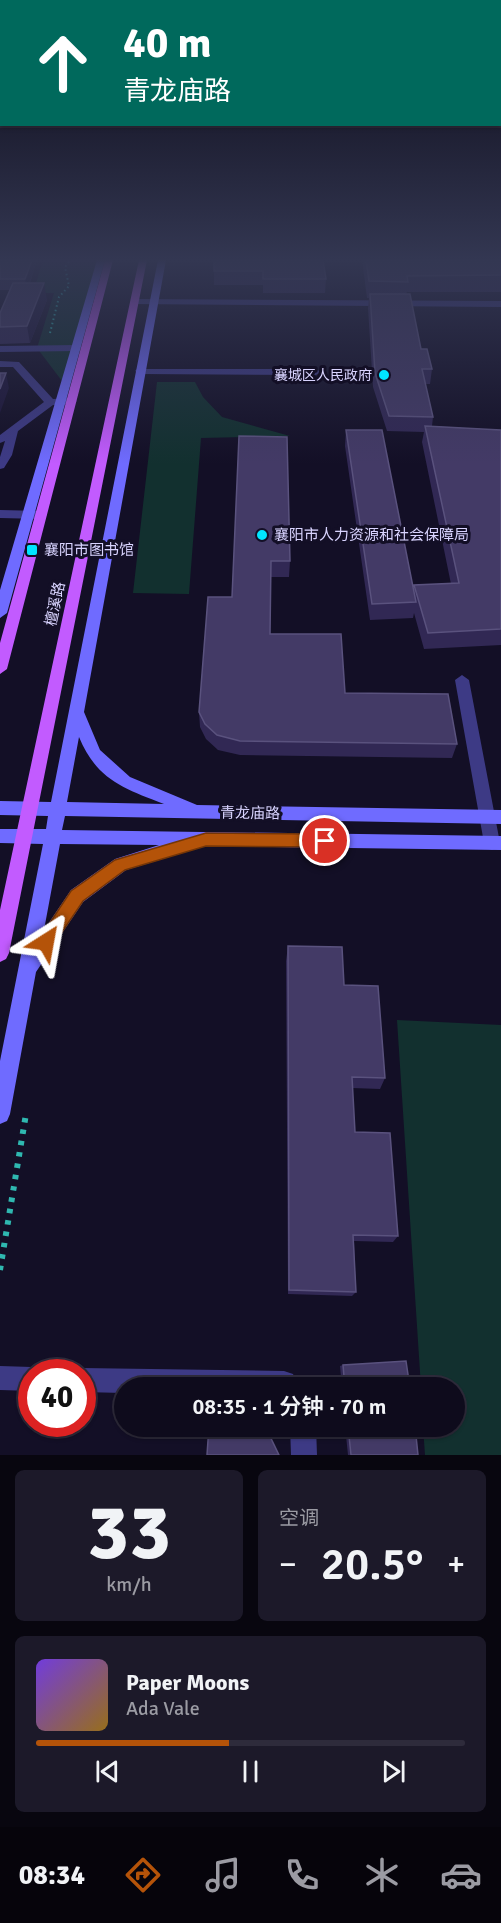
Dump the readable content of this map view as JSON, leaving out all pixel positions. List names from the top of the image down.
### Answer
{
  "streets": {
    "main road": ["檀溪路"],
    "street": ["青龙庙路"]
  },
  "crossings": [
    ["檀溪路", "青龙庙路"]
  ],
  "places": {
    "other": ["襄城区人民政府", "襄阳市人力资源和社会保障局"],
    "transit": ["襄阳市图书馆"]
  },
  "page": {
    "turn": ["40 m", "青龙庙路"],
    "limit": "40",
    "trip": "08:35 · 1 分钟 · 70 m",
    "tile": [
      ["33", "km/h"],
      "空调"
    ],
    "heat": ["−", "20.5°", "+"],
    "song": ["Paper Moons", "Ada Vale"],
    "tabs": "08:34"
  }
}
